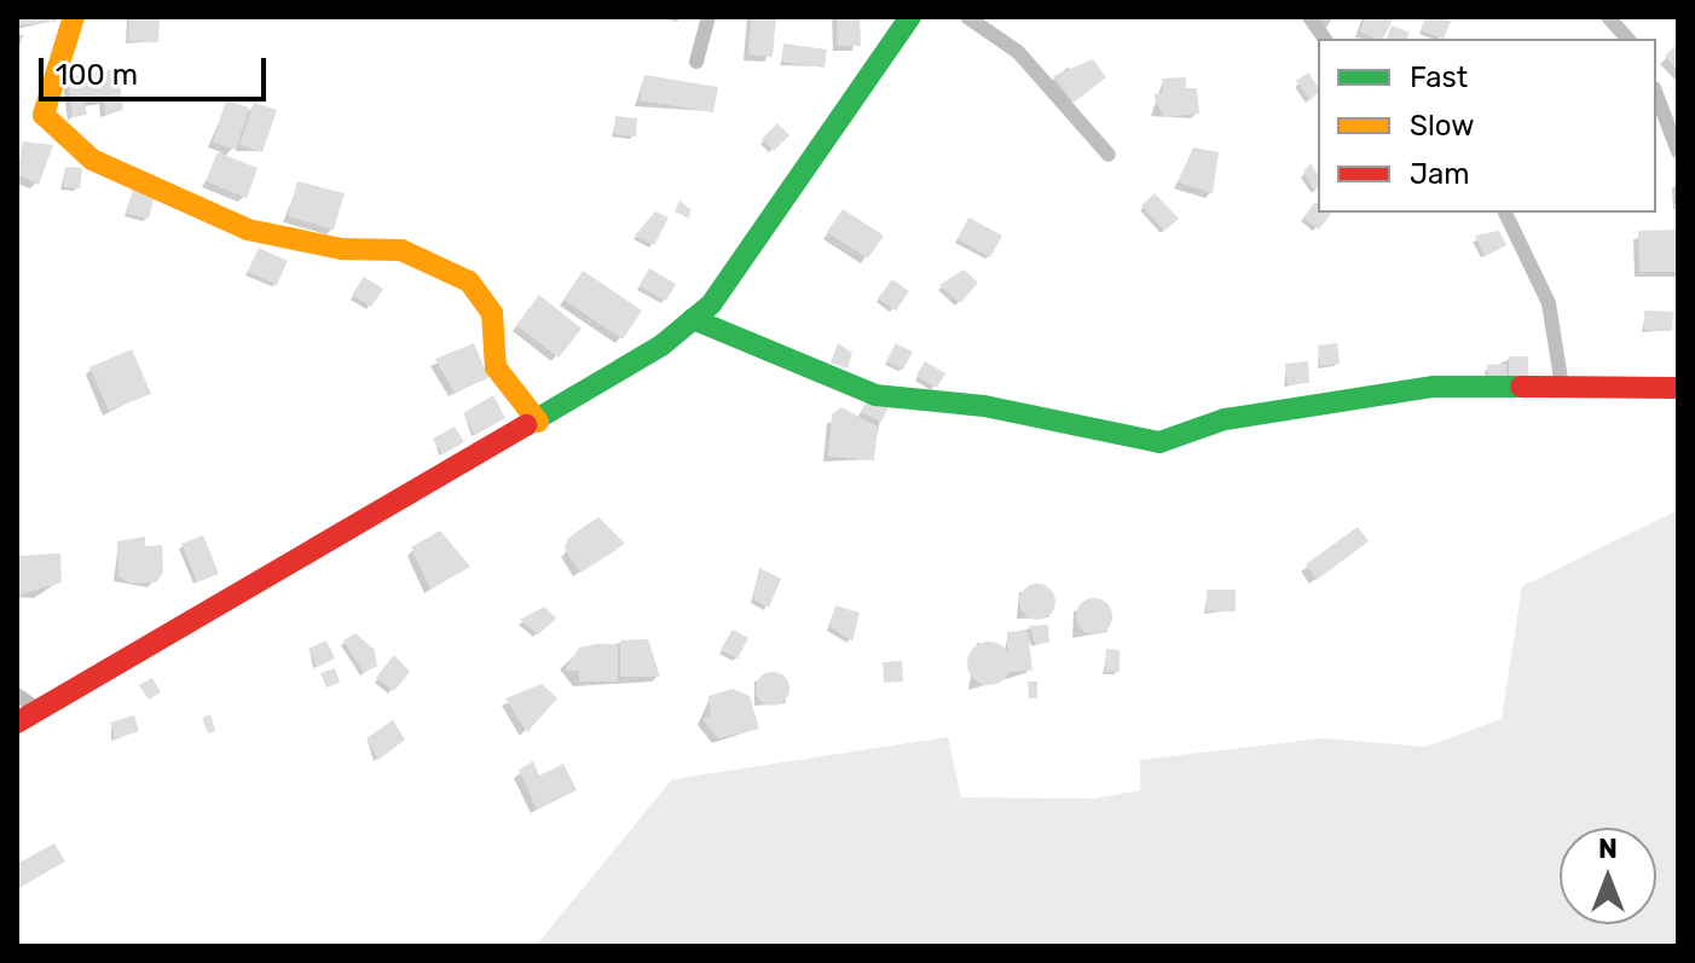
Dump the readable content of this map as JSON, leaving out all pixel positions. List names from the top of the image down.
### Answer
{
  "legend": ["Fast", "Slow", "Jam"],
  "scale_bar": "100 m",
  "north": "top"
}
